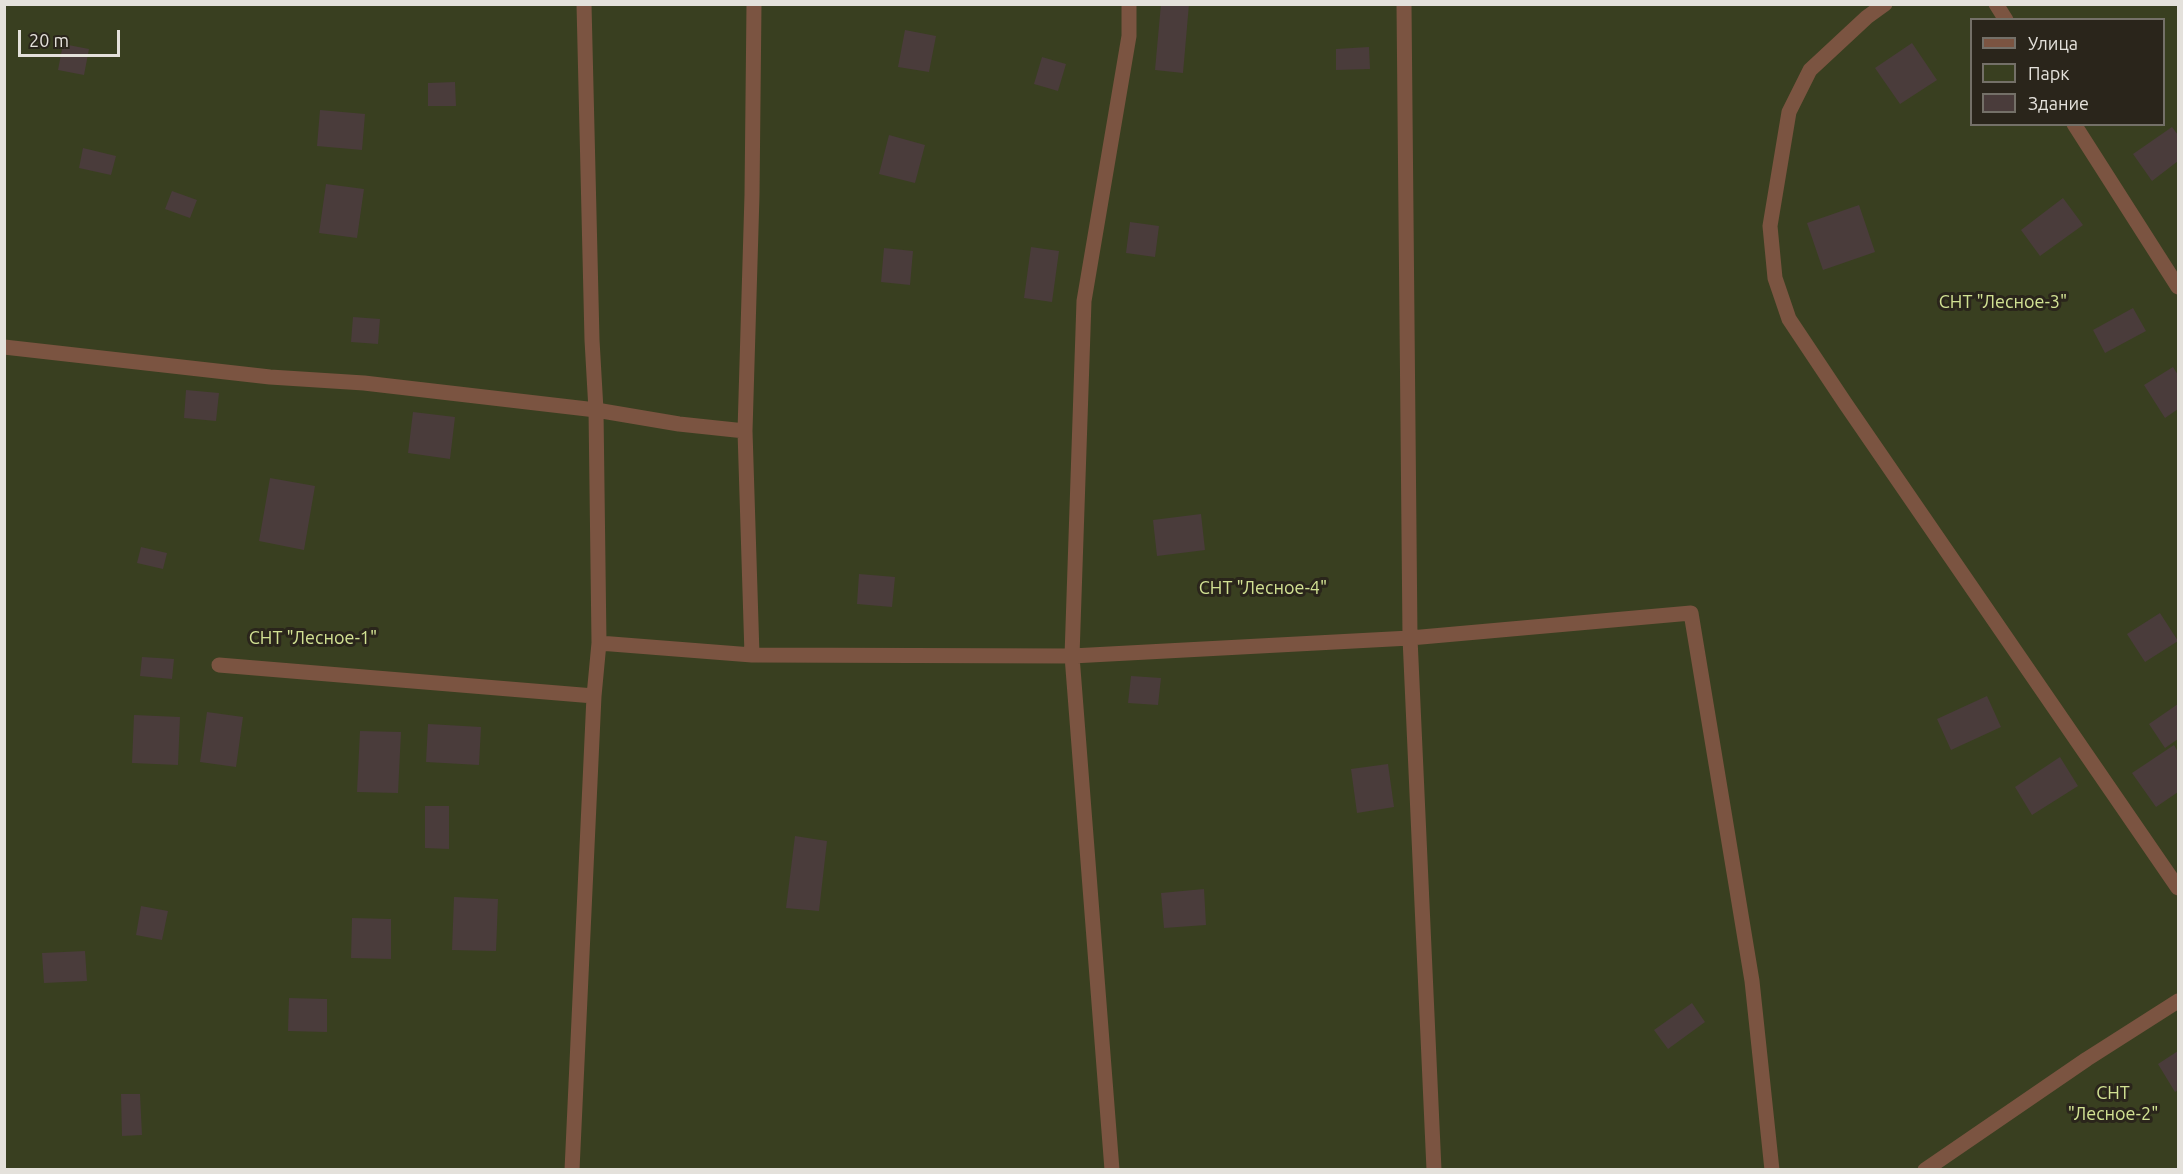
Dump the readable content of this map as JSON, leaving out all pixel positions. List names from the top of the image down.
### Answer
{
  "parks": [
    "СНТ \"Лесное-3\"",
    "СНТ \"Лесное-4\"",
    "СНТ \"Лесное-1\"",
    "СНТ \"Лесное-2\""
  ],
  "legend": ["Улица", "Парк", "Здание"],
  "scale_bar": "20 m"
}
